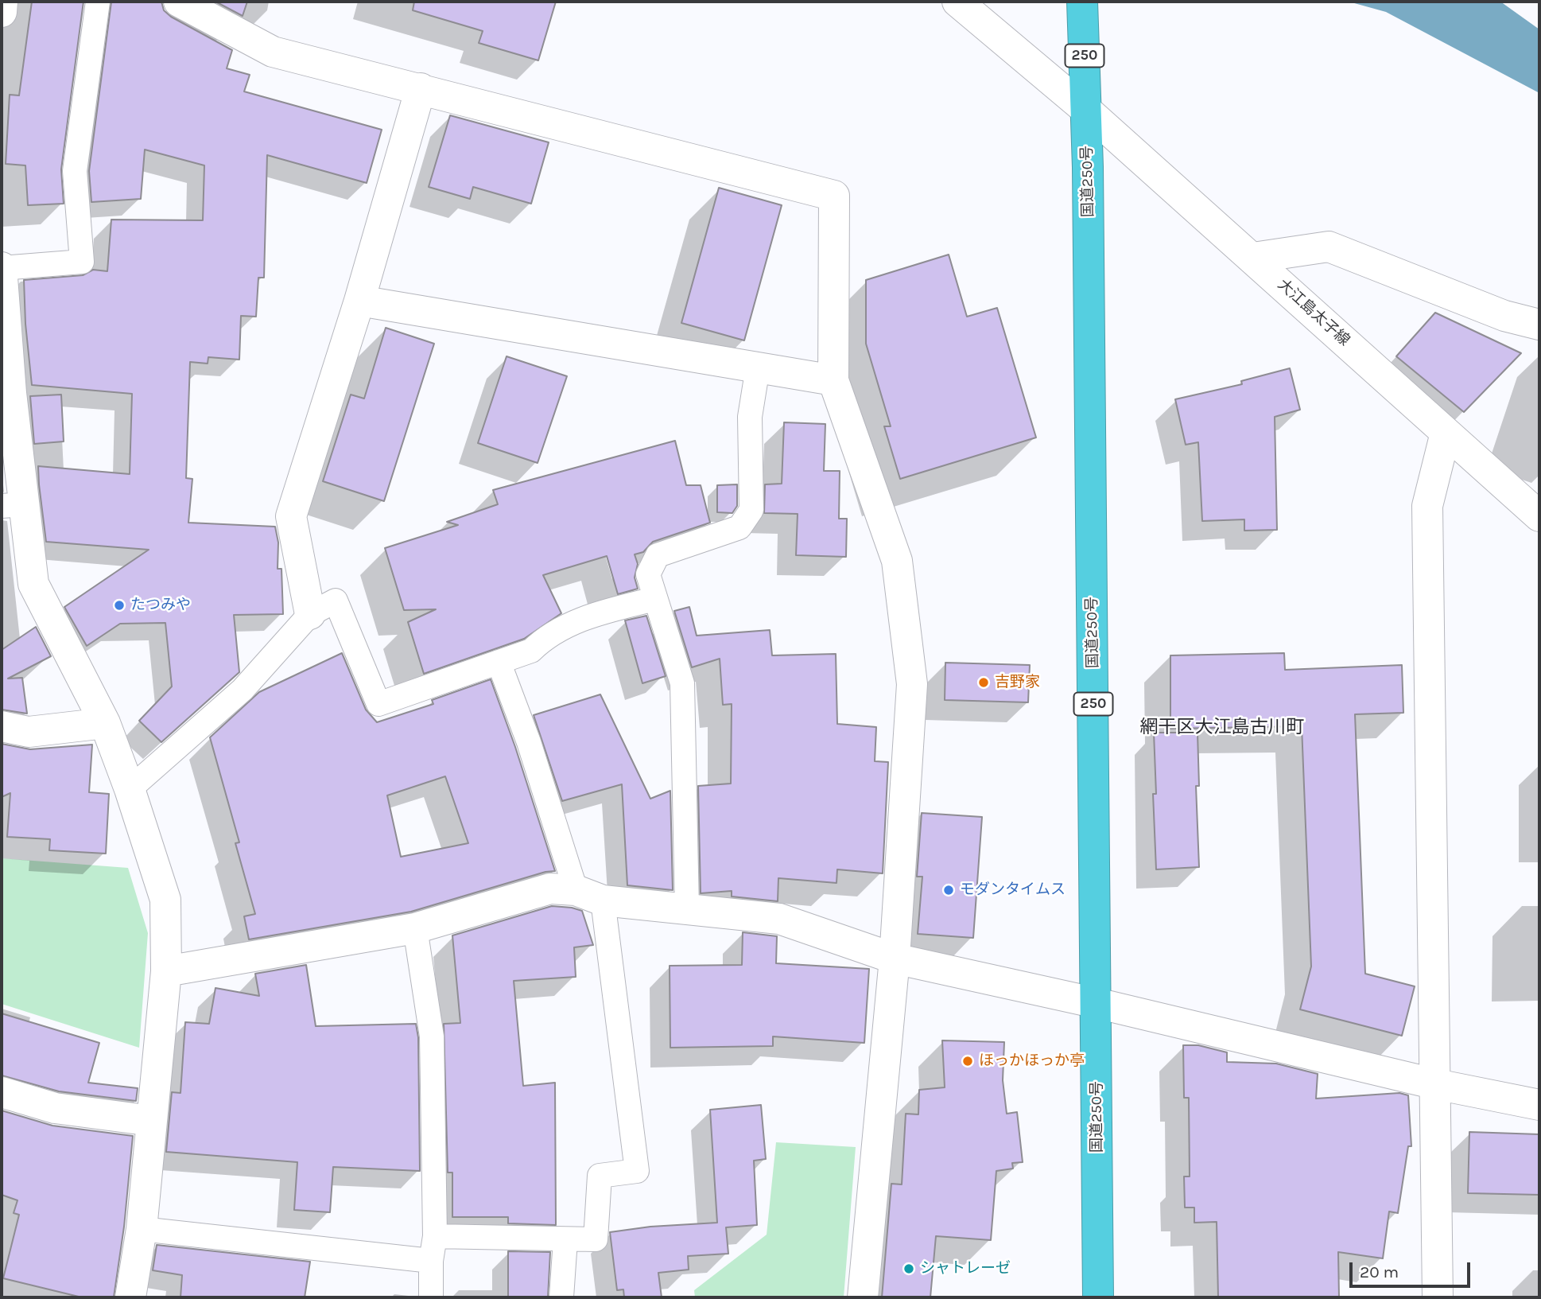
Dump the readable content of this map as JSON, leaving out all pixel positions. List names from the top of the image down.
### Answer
{
  "streets": {
    "highway": ["250", "国道250号"],
    "street": ["大江島太子線"]
  },
  "crossings": [
    ["国道250号", "大江島太子線"]
  ],
  "districts": ["網干区大江島古川町"],
  "places": [
    "たつみや",
    "吉野家",
    "モダンタイムス",
    "ほっかほっか亭",
    "シャトレーゼ"
  ],
  "scale_bar": "20 m"
}
